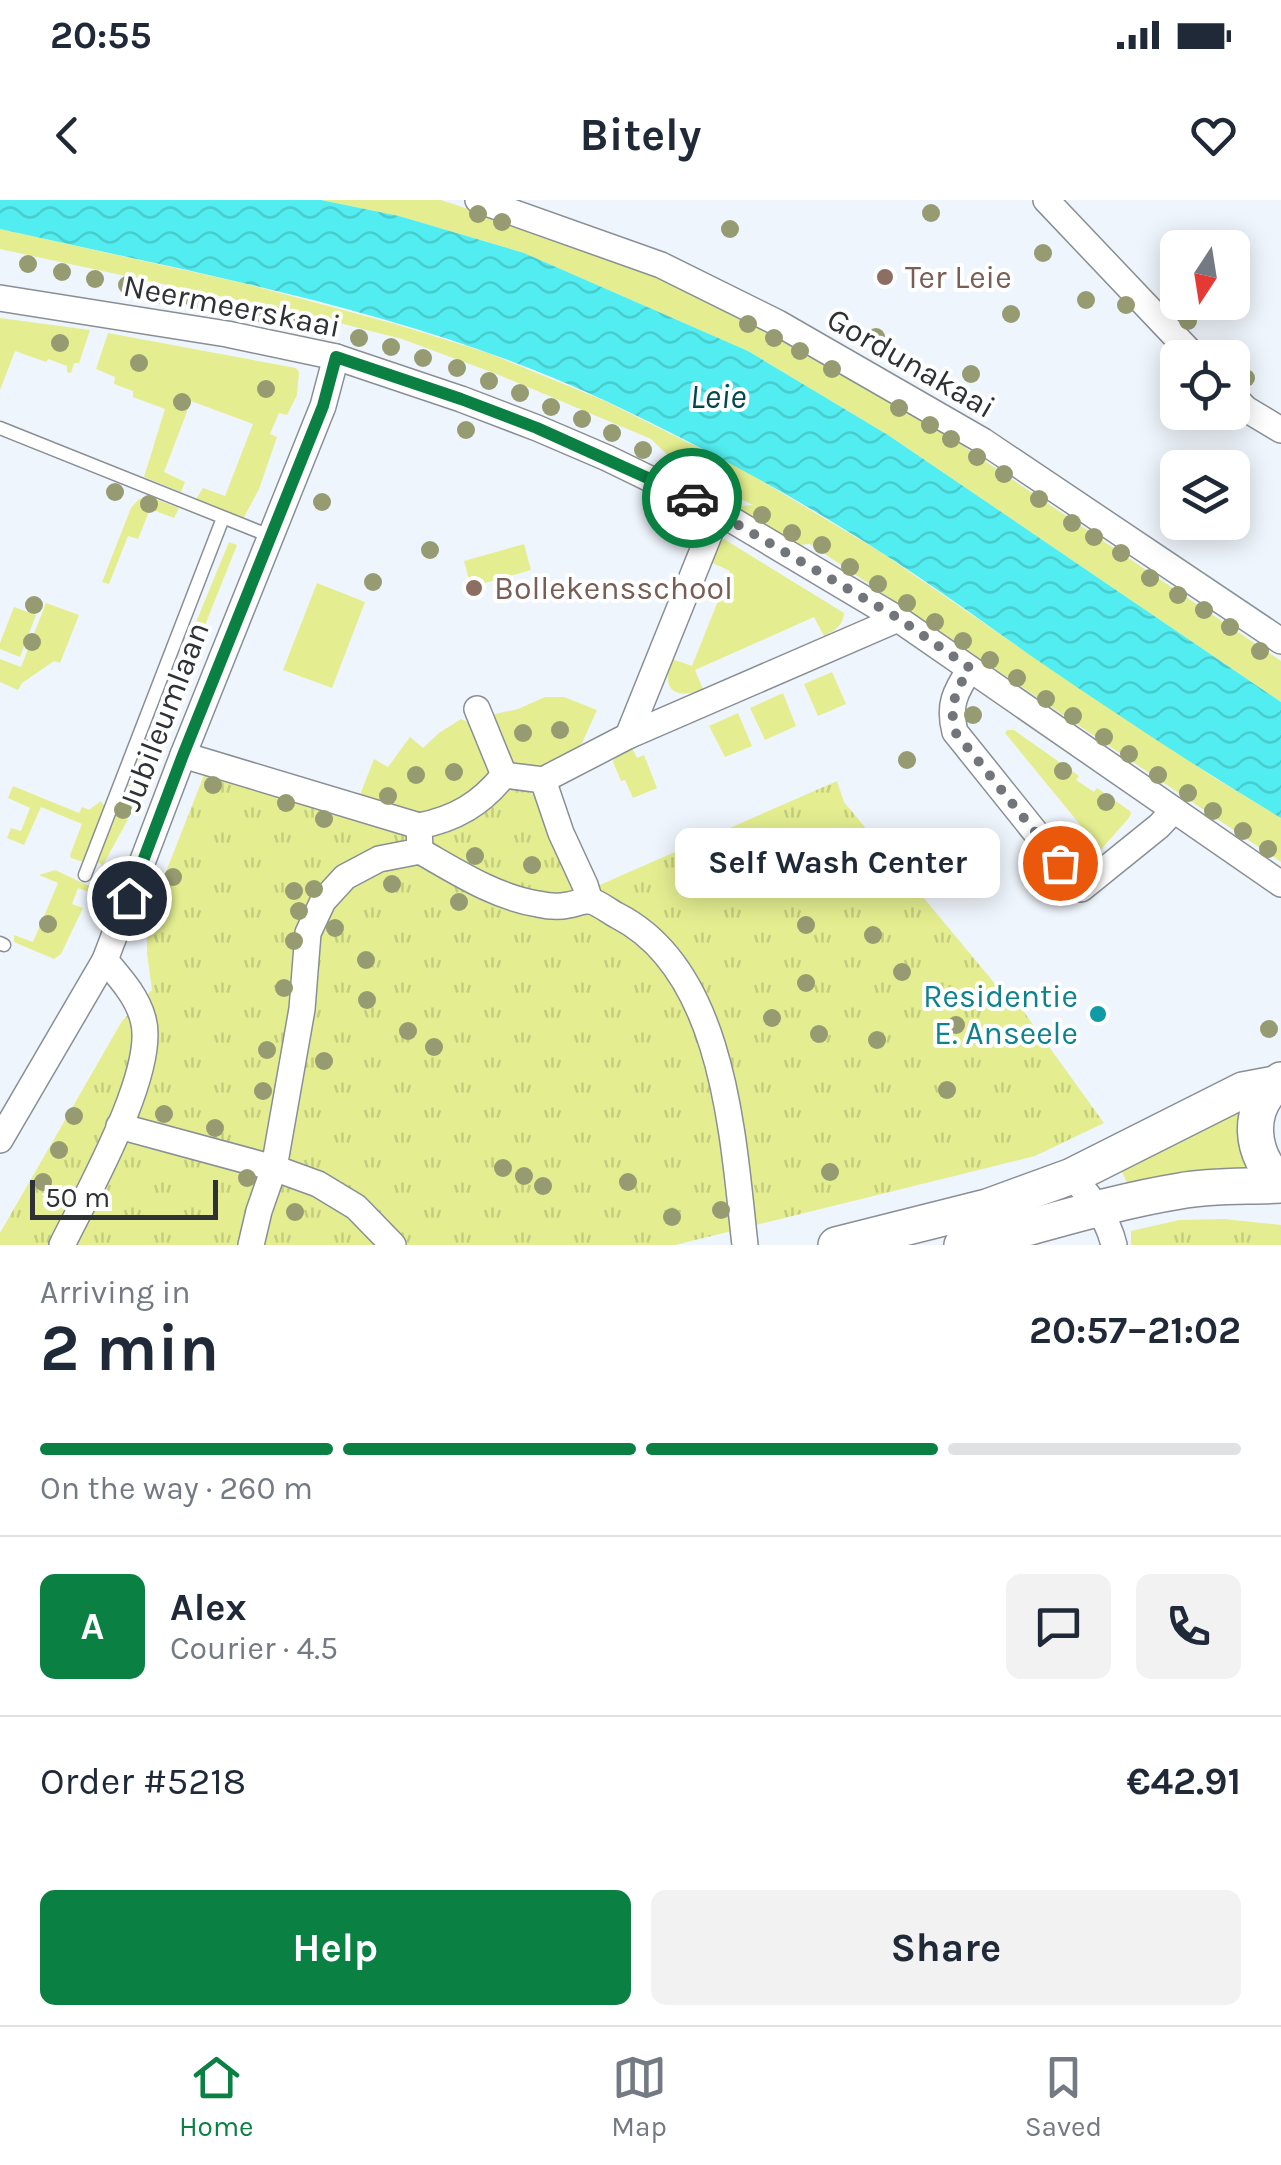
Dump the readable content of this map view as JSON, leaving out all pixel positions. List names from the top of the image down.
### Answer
{
  "streets": {
    "street": ["Neermeerskaai", "Gordunakaai", "Jubileumlaan"]
  },
  "crossings": [
    ["Neermeerskaai", "Jubileumlaan"]
  ],
  "water": ["Leie"],
  "places": [
    "Ter Leie",
    "Bollekensschool",
    "Self Wash Center",
    "Residentie E. Anseele"
  ],
  "scale_bar": "50 m",
  "north": "bottom",
  "page": {
    "status": "20:55",
    "header": "Bitely",
    "bubble": "Self Wash Center",
    "scale": "50 m",
    "heading": ["2 min", "Arriving in", "20:57–21:02"],
    "panel": [
      "Alex",
      "Courier · 4.5",
      "Order #5218",
      "€42.91"
    ],
    "bar": "On the way · 260 m",
    "round": "A",
    "buttons": ["Help", "Share"],
    "tabs": ["Home", "Map", "Saved"]
  }
}
